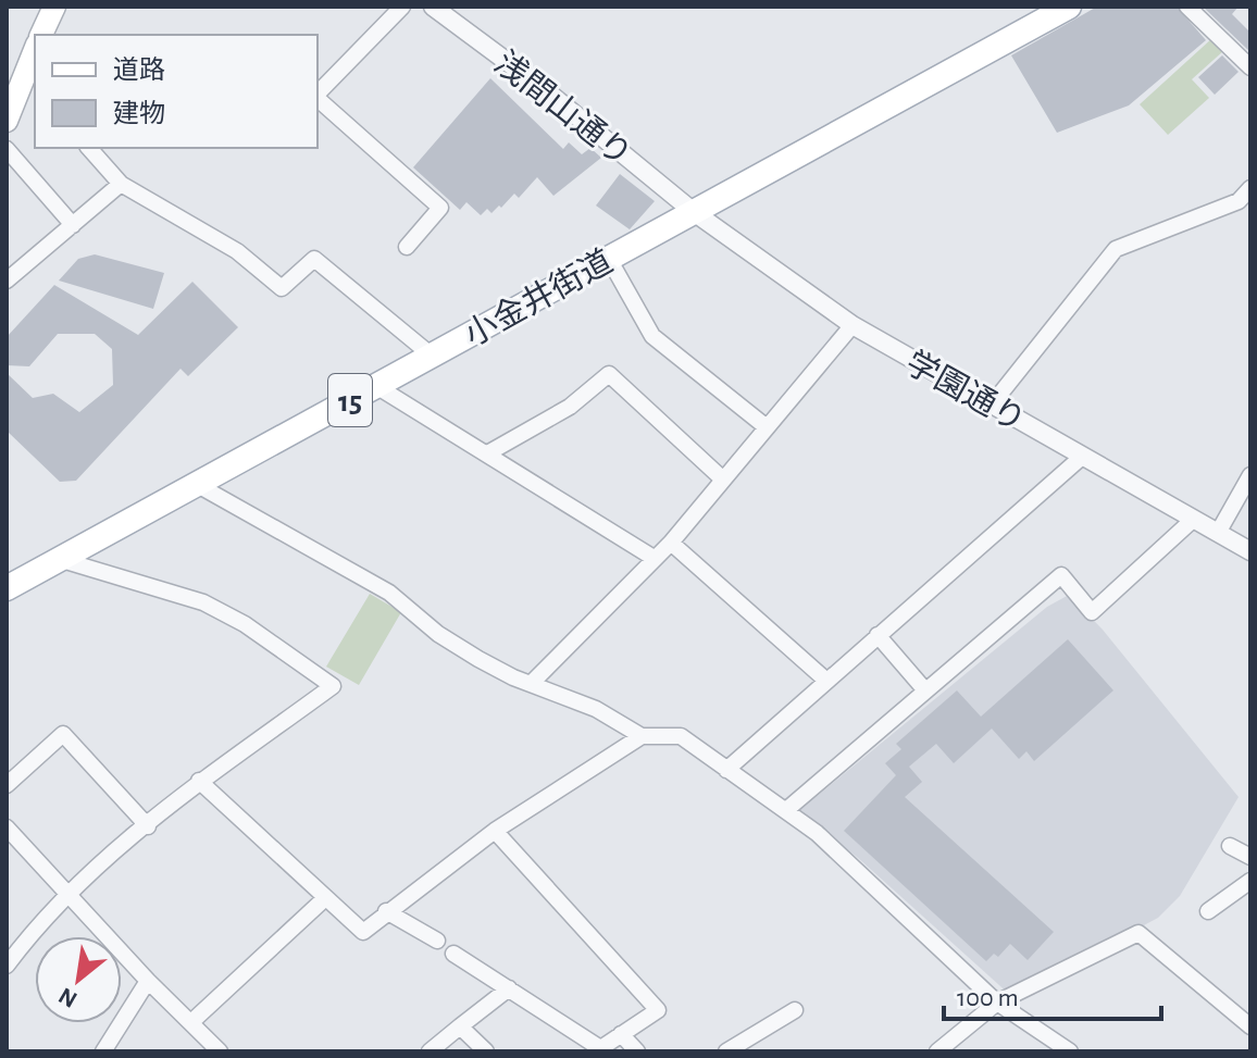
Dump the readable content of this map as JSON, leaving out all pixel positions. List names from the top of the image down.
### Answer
{
  "streets": {
    "main road": ["小金井街道", "15"],
    "street": ["浅間山通り", "学園通り"]
  },
  "crossings": [
    ["浅間山通り", "小金井街道"],
    ["浅間山通り", "学園通り"],
    ["小金井街道", "学園通り"]
  ],
  "legend": ["道路", "建物"],
  "scale_bar": "100 m",
  "north": "bottom left"
}
